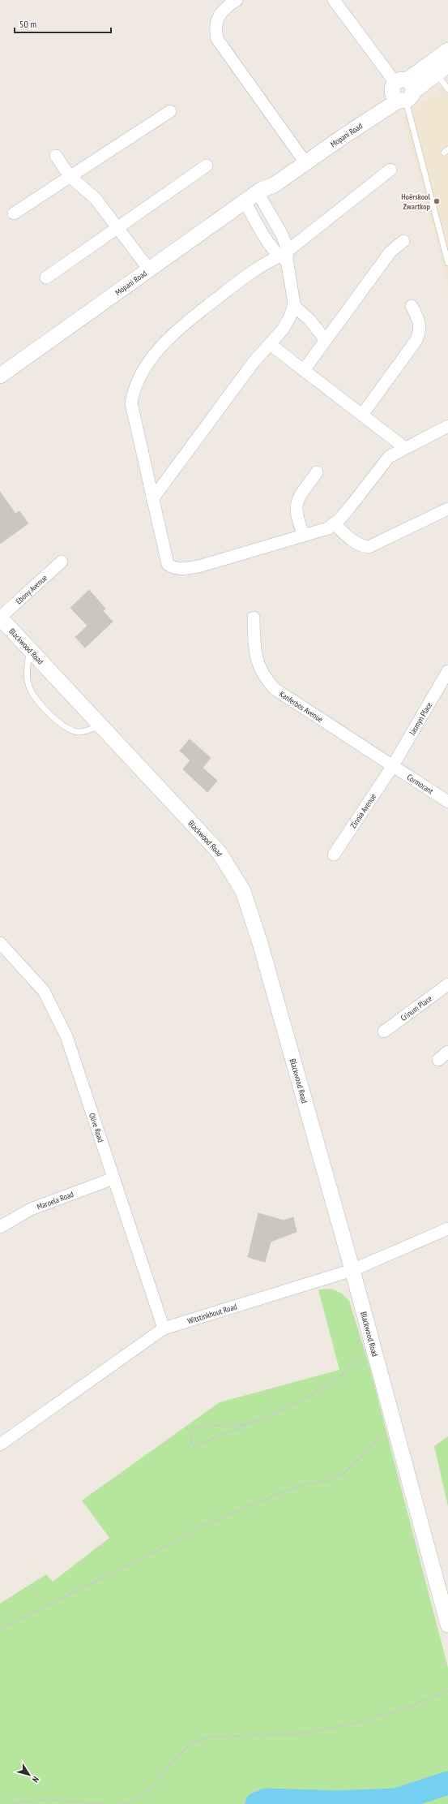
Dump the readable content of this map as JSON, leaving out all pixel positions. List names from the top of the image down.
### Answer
{
  "streets": {
    "street": [
      "Mopani Road",
      "Ebony Avenue",
      "Blackwood Road",
      "Kanferbos Avenue",
      "Jasmyn Place",
      "Cormorant",
      "Zinnia Avenue",
      "Crinum Place",
      "Olive Road",
      "Maroela Road",
      "Witstinkhout Road"
    ]
  },
  "crossings": [
    ["Ebony Avenue", "Blackwood Road"],
    ["Blackwood Road", "Witstinkhout Road"],
    ["Kanferbos Avenue", "Jasmyn Place"],
    ["Kanferbos Avenue", "Cormorant"],
    ["Kanferbos Avenue", "Zinnia Avenue"],
    ["Jasmyn Place", "Cormorant"],
    ["Jasmyn Place", "Zinnia Avenue"],
    ["Cormorant", "Zinnia Avenue"],
    ["Olive Road", "Maroela Road"],
    ["Olive Road", "Witstinkhout Road"]
  ],
  "places": ["Hoërskool Zwartkop"],
  "scale_bar": "50 m",
  "north": "bottom right"
}
